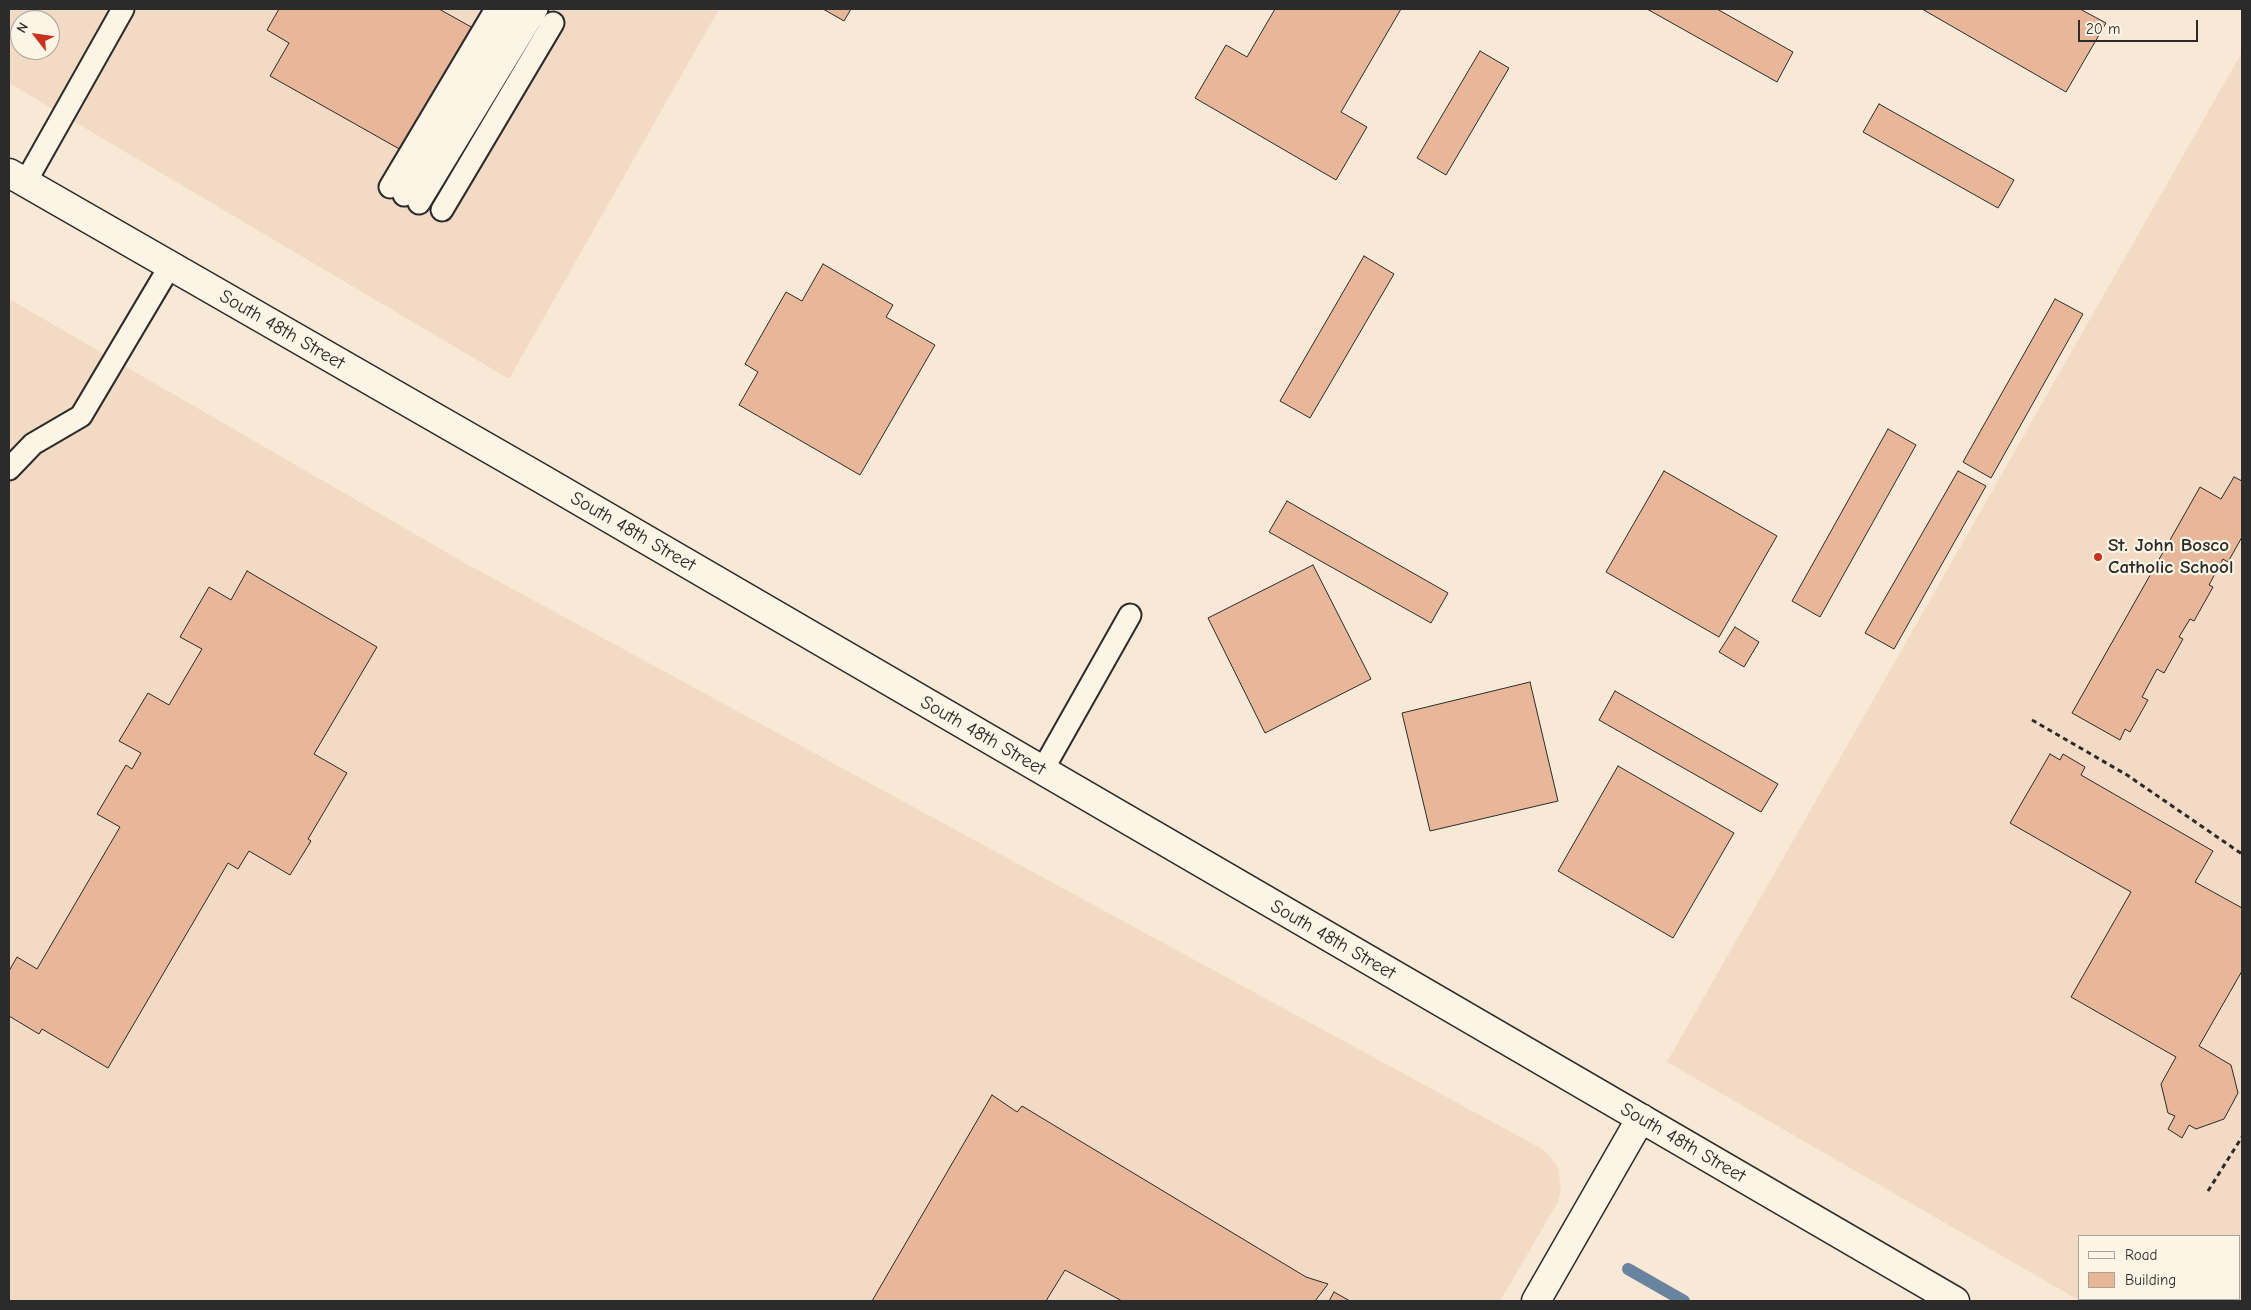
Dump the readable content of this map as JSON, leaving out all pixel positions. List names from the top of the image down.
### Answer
{
  "streets": {
    "street": ["South 48th Street"]
  },
  "places": ["St. John Bosco Catholic School"],
  "legend": ["Road", "Building"],
  "scale_bar": "20 m",
  "north": "top left"
}
